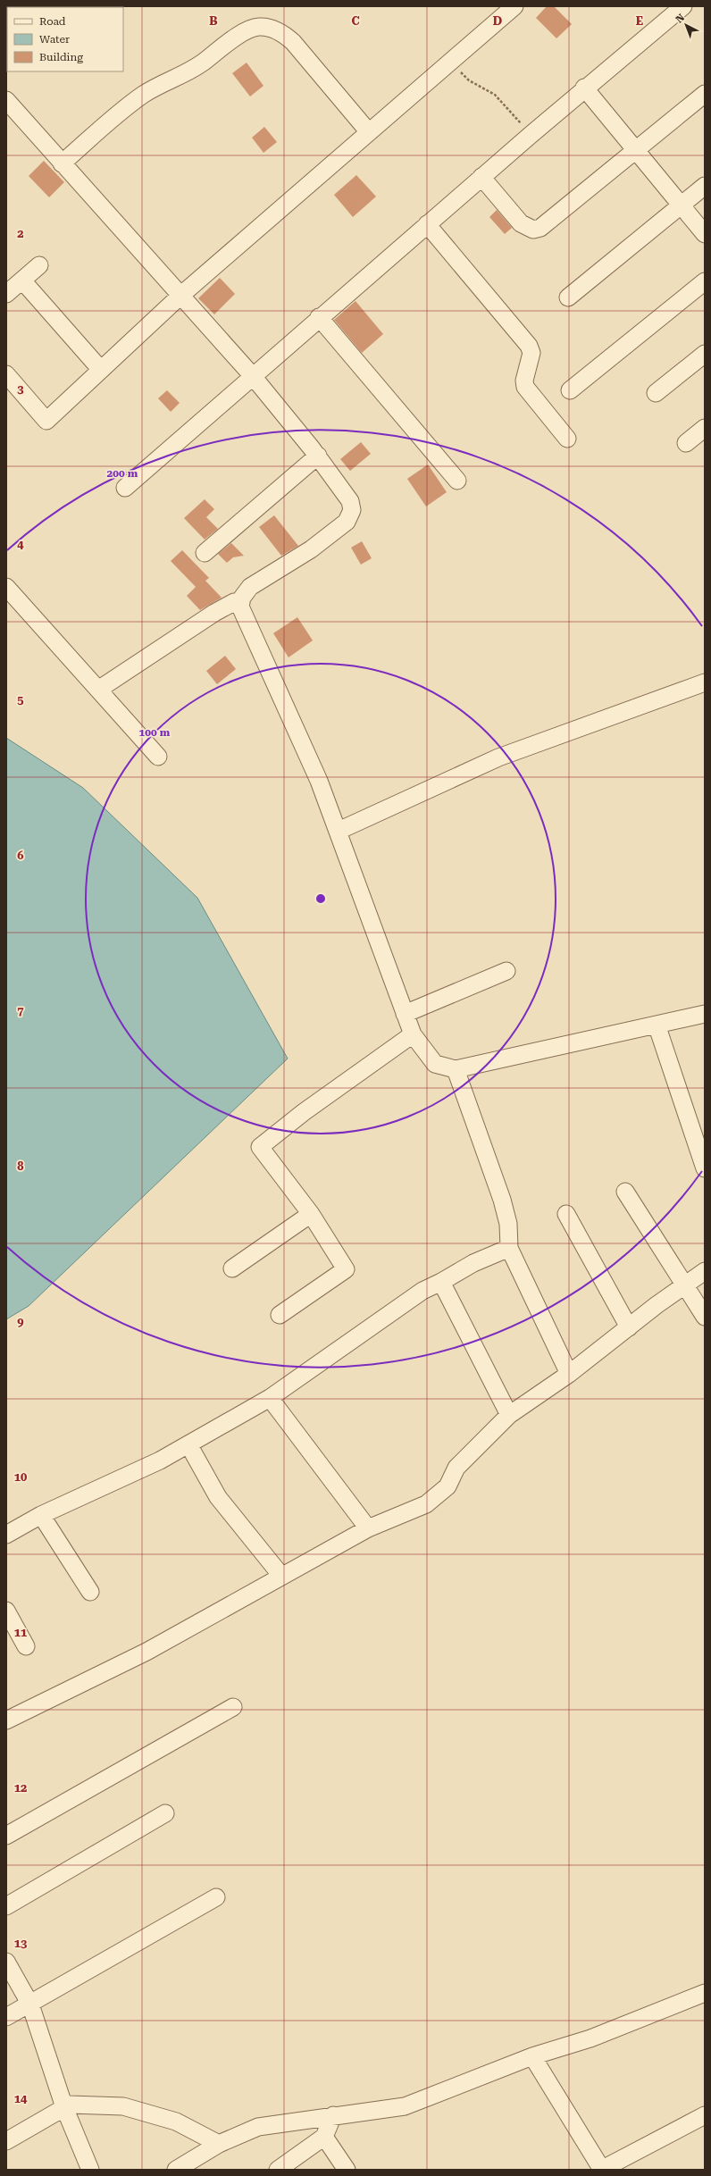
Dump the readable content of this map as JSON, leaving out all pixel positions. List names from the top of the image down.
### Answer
{
  "legend": ["Road", "Water", "Building"],
  "north": "top left",
  "grid": {
    "columns": [
      "B",
      "C",
      "D",
      "E"
    ],
    "rows": [
      "2",
      "3",
      "4",
      "5",
      "6",
      "7",
      "8",
      "9",
      "10",
      "11",
      "12",
      "13",
      "14"
    ]
  },
  "rings": ["200 m", "100 m"]
}
